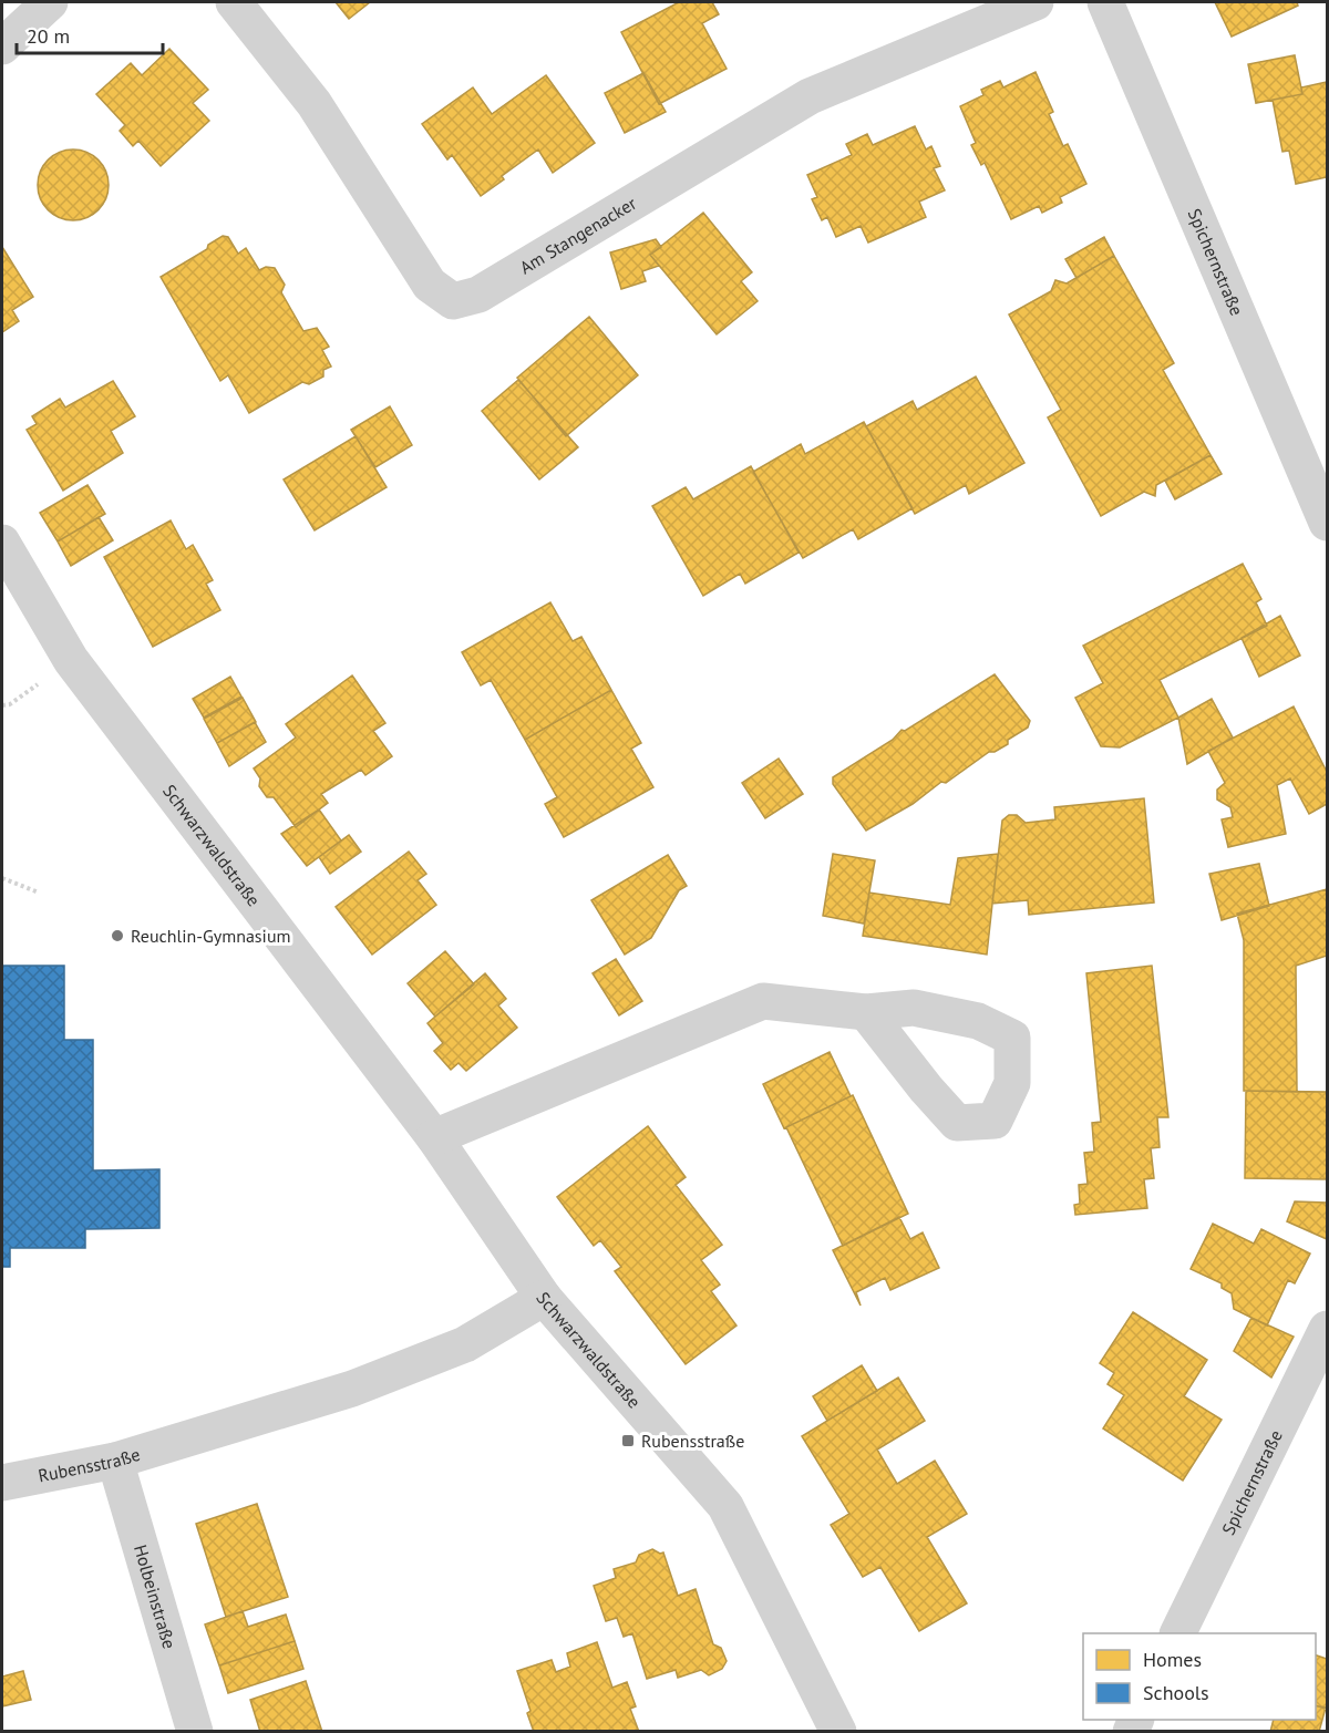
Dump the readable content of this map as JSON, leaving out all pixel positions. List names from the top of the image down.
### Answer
{
  "streets": {
    "street": [
      "Am Stangenacker",
      "Spichernstraße",
      "Schwarzwaldstraße",
      "Rubensstraße",
      "Holbeinstraße"
    ]
  },
  "crossings": [
    ["Schwarzwaldstraße", "Rubensstraße"],
    ["Rubensstraße", "Holbeinstraße"]
  ],
  "places": {
    "other": ["Reuchlin-Gymnasium"],
    "transit": ["Rubensstraße"]
  },
  "legend": ["Homes", "Schools"],
  "scale_bar": "20 m"
}
